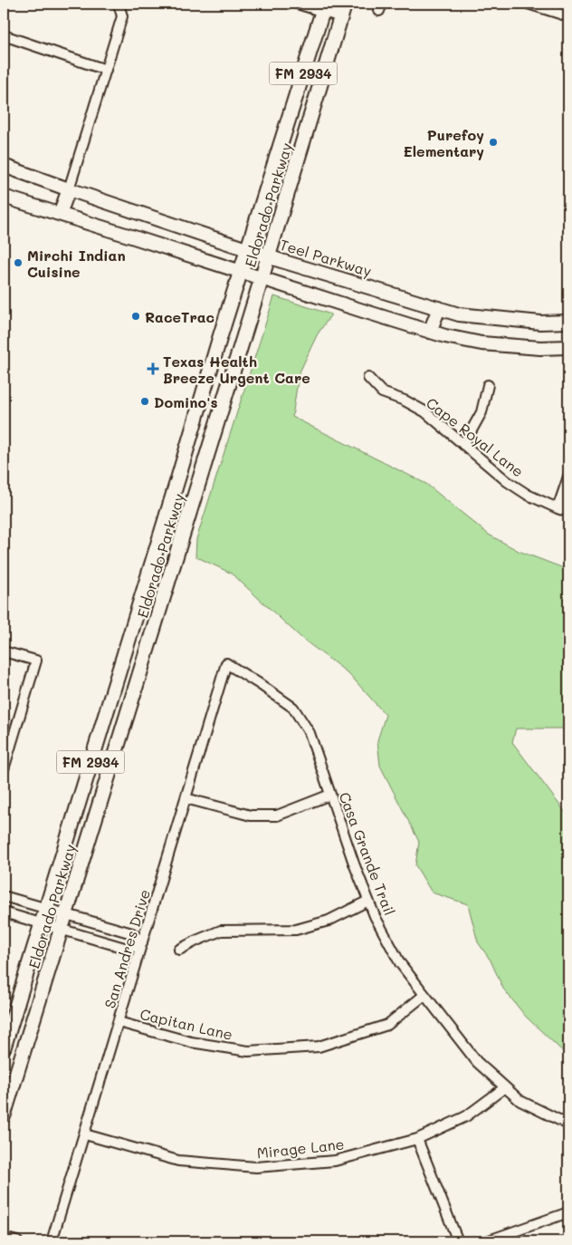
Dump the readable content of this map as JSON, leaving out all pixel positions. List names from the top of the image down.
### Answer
{
  "streets": {
    "main road": ["FM 2934", "Eldorado Parkway", "Teel Parkway"],
    "street": [
      "Cape Royal Lane",
      "Casa Grande Trail",
      "San Andres Drive",
      "Capitan Lane",
      "Mirage Lane"
    ]
  },
  "crossings": [
    ["Eldorado Parkway", "Teel Parkway"],
    ["Casa Grande Trail", "San Andres Drive"],
    ["Casa Grande Trail", "Capitan Lane"],
    ["Casa Grande Trail", "Mirage Lane"],
    ["San Andres Drive", "Capitan Lane"],
    ["San Andres Drive", "Mirage Lane"]
  ],
  "places": {
    "other": [
      "Purefoy Elementary",
      "Mirchi Indian Cuisine",
      "RaceTrac",
      "Domino's"
    ],
    "health": ["Texas Health Breeze Urgent Care"]
  }
}
